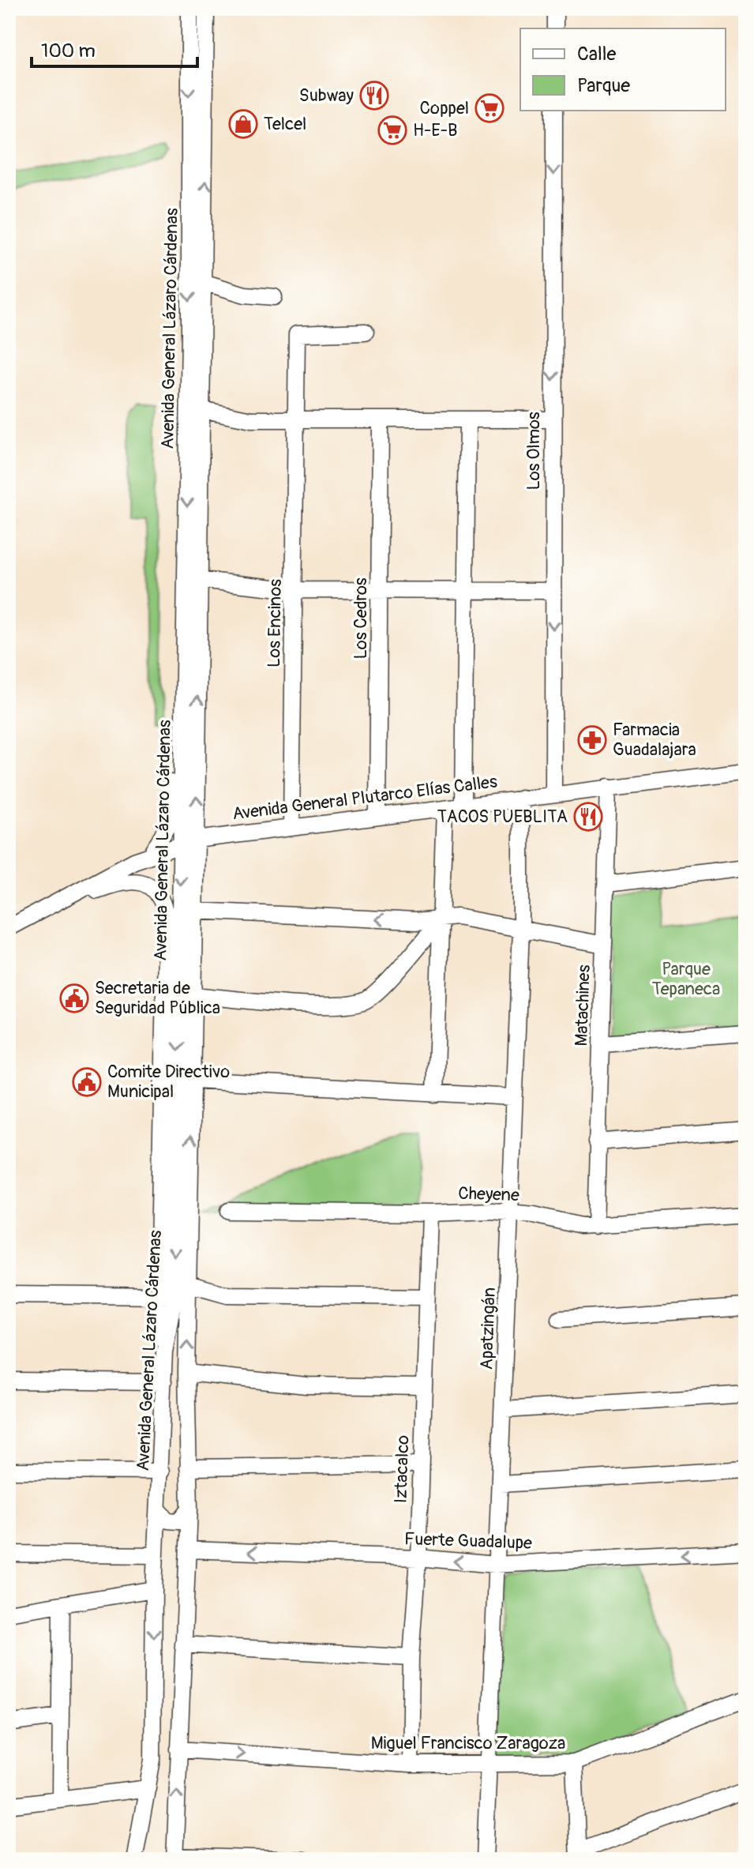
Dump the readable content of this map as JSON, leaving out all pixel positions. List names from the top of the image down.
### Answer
{
  "streets": {
    "street": [
      "Avenida General Lázaro Cárdenas",
      "Los Olmos",
      "Los Cedros",
      "Los Encinos",
      "Avenida General Plutarco Elías Calles",
      "Matachines",
      "Cheyene",
      "Apatzingán",
      "Iztacalco",
      "Fuerte Guadalupe",
      "Miguel Francisco Zaragoza"
    ]
  },
  "crossings": [
    ["Avenida General Lázaro Cárdenas", "Avenida General Plutarco Elías Calles"],
    ["Avenida General Lázaro Cárdenas", "Fuerte Guadalupe"],
    ["Avenida General Lázaro Cárdenas", "Miguel Francisco Zaragoza"],
    ["Los Olmos", "Avenida General Plutarco Elías Calles"],
    ["Los Cedros", "Avenida General Plutarco Elías Calles"],
    ["Los Encinos", "Avenida General Plutarco Elías Calles"],
    ["Avenida General Plutarco Elías Calles", "Matachines"],
    ["Avenida General Plutarco Elías Calles", "Apatzingán"],
    ["Matachines", "Cheyene"],
    ["Cheyene", "Apatzingán"],
    ["Cheyene", "Iztacalco"],
    ["Apatzingán", "Fuerte Guadalupe"],
    ["Apatzingán", "Miguel Francisco Zaragoza"],
    ["Iztacalco", "Fuerte Guadalupe"],
    ["Iztacalco", "Miguel Francisco Zaragoza"]
  ],
  "parks": ["Parque Tepaneca"],
  "places": {
    "restaurant": ["Subway", "TACOS PUEBLITA"],
    "supermarket": ["Coppel", "H-E-B"],
    "shop": ["Telcel"],
    "pharmacy": ["Farmacia Guadalajara"],
    "public building": ["Secretaria de Seguridad Pública", "Comite Directivo Municipal"]
  },
  "legend": ["Calle", "Parque"],
  "scale_bar": "100 m"
}
